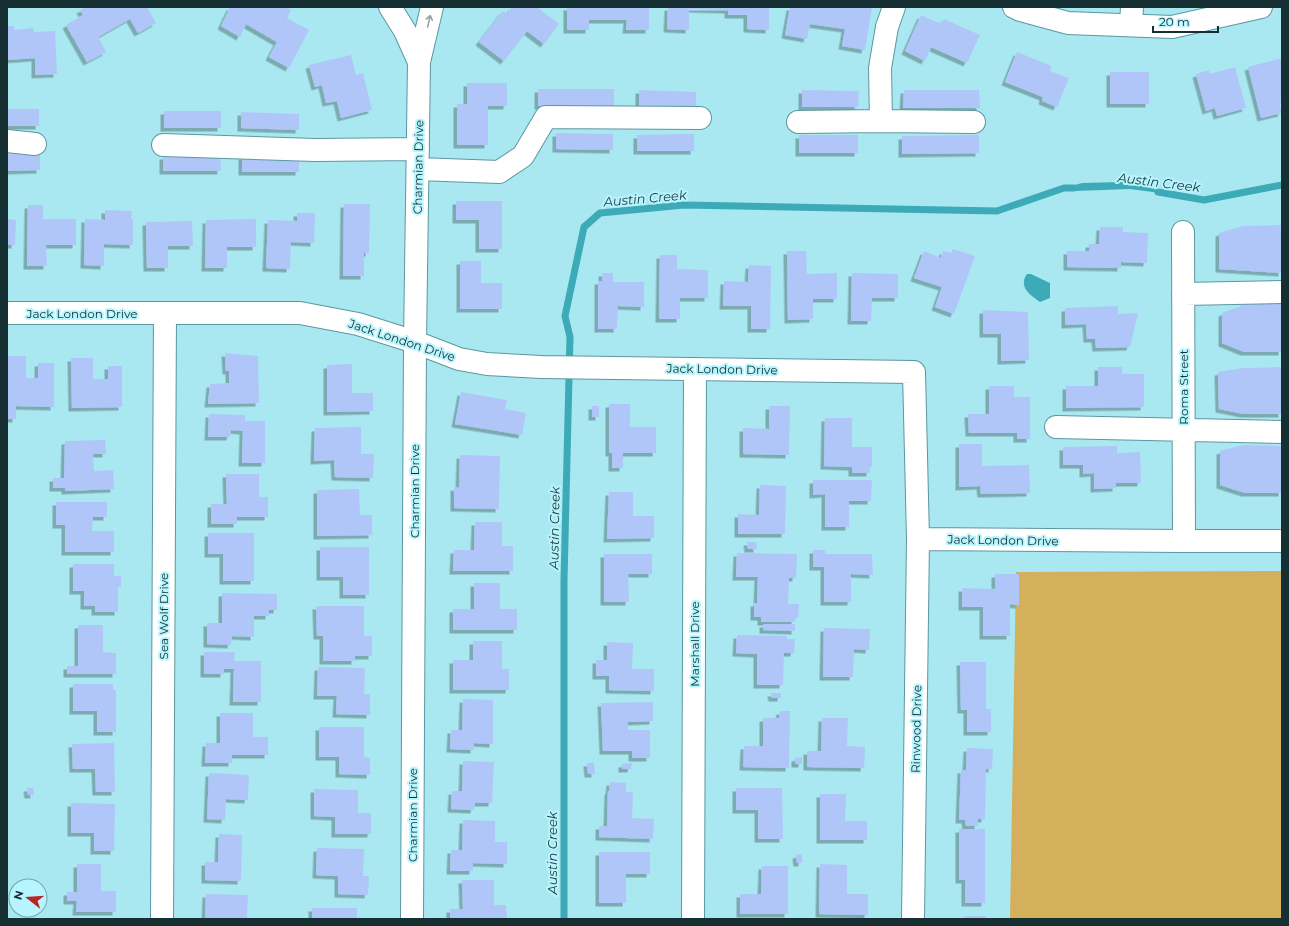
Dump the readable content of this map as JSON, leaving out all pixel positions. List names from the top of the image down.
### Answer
{
  "streets": {
    "street": [
      "Charmian Drive",
      "Jack London Drive",
      "Roma Street",
      "Sea Wolf Drive",
      "Marshall Drive",
      "Rinwood Drive"
    ]
  },
  "crossings": [
    ["Charmian Drive", "Jack London Drive"],
    ["Jack London Drive", "Roma Street"],
    ["Jack London Drive", "Sea Wolf Drive"],
    ["Jack London Drive", "Marshall Drive"],
    ["Jack London Drive", "Rinwood Drive"]
  ],
  "water": ["Austin Creek"],
  "scale_bar": "20 m",
  "north": "left"
}
